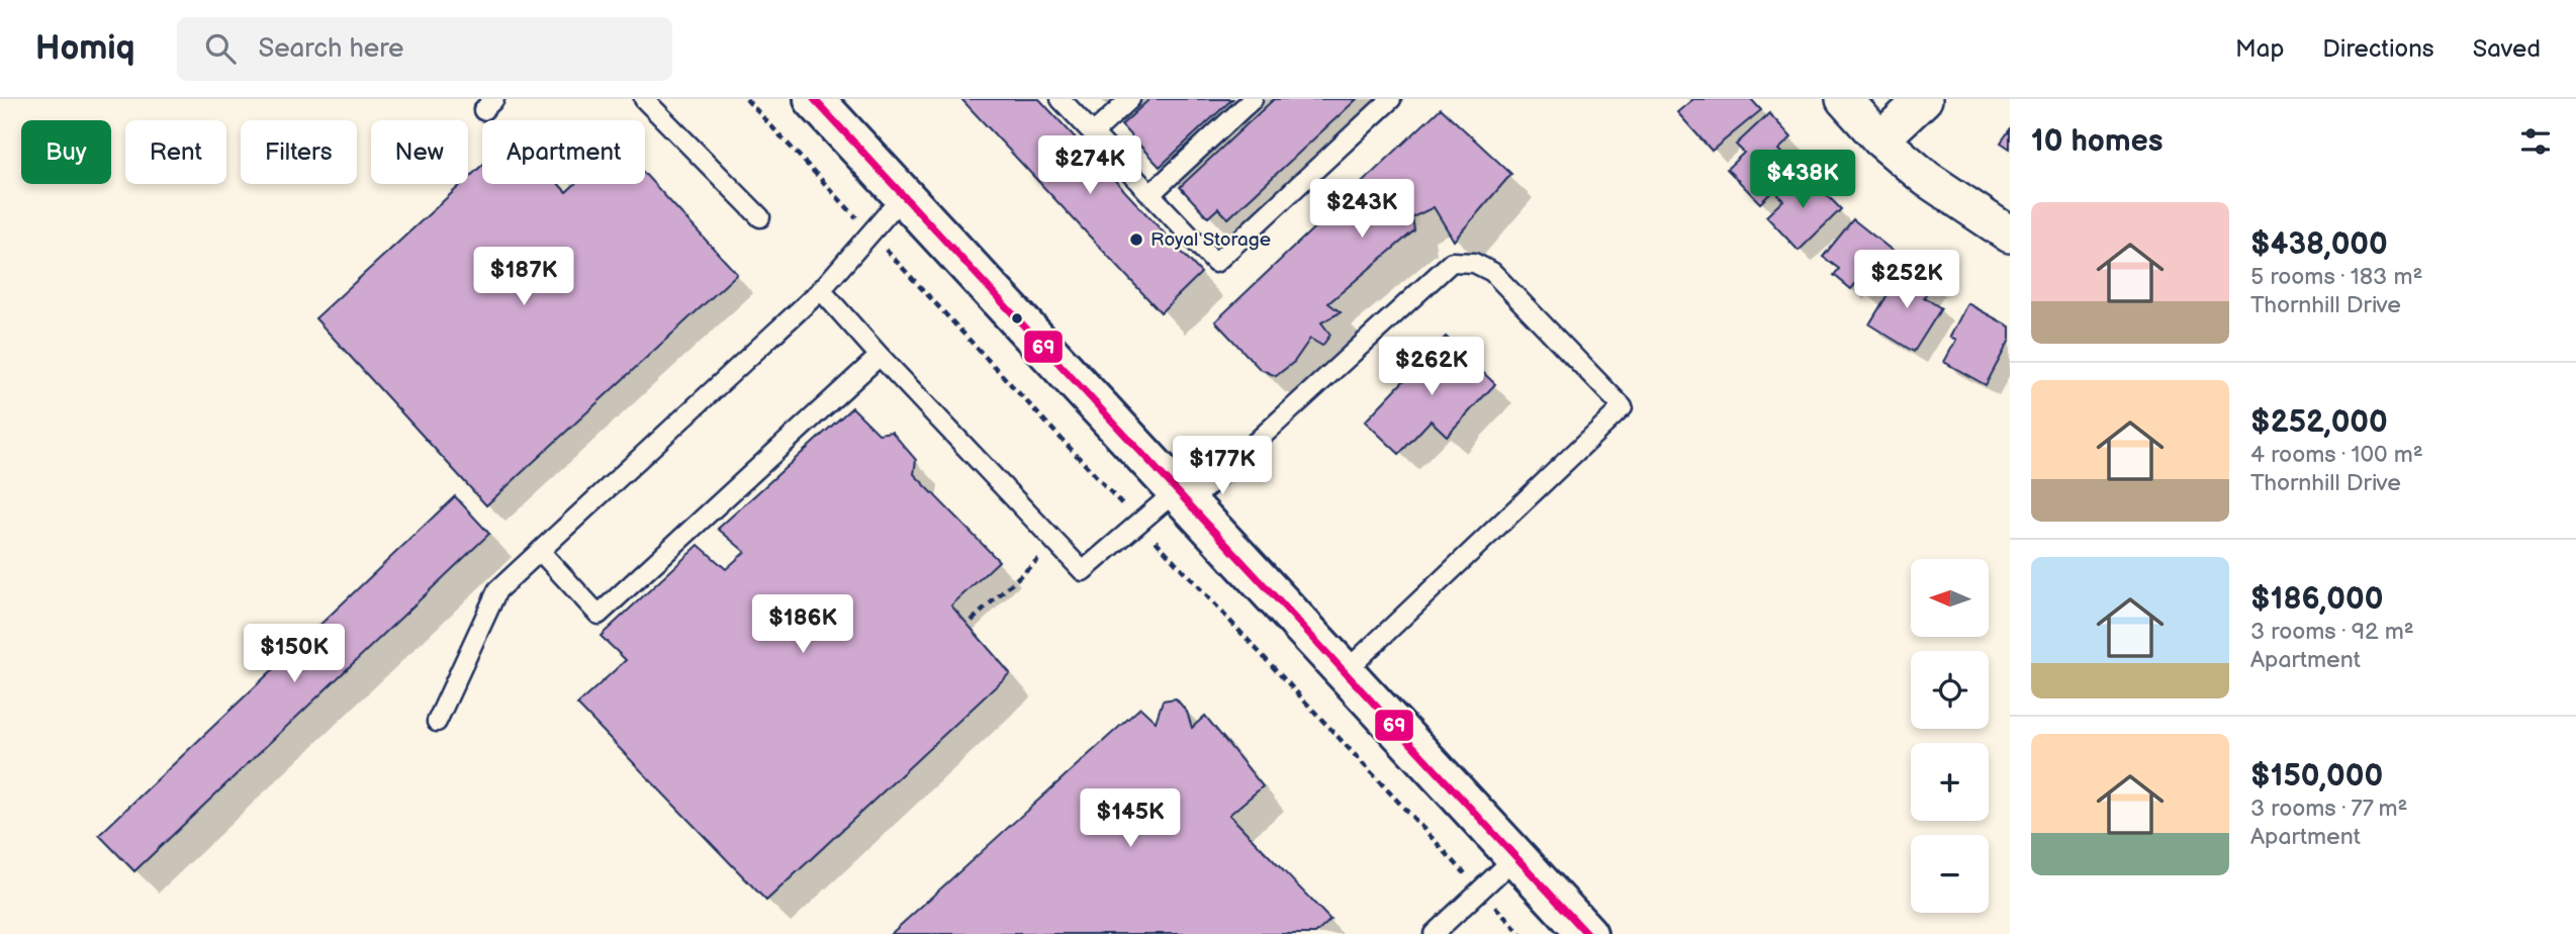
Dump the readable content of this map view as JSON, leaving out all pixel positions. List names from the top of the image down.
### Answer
{
  "places": ["Royal Storage"],
  "lines": ["transit line 69"],
  "north": "left",
  "page": {
    "header": "Homiq",
    "search": "Search here",
    "nav": ["Map", "Directions", "Saved"],
    "heading": "10 homes",
    "chip": [
      "Buy",
      "Rent",
      "Filters",
      "New",
      "Apartment"
    ],
    "price": [
      "$274K",
      "$438K",
      "$243K",
      "$187K",
      "$252K",
      "$262K",
      "$177K",
      "$186K",
      "$150K",
      "$145K"
    ],
    "list": [
      {
        "name": "$438,000",
        "note": "5 rooms · 183 m² · Thornhill Drive"
      },
      {
        "name": "$252,000",
        "note": "4 rooms · 100 m² · Thornhill Drive"
      },
      {
        "name": "$186,000",
        "note": "3 rooms · 92 m² · Apartment"
      },
      {
        "name": "$150,000",
        "note": "3 rooms · 77 m² · Apartment"
      }
    ],
    "map_buttons": ["+", "−"]
  }
}
